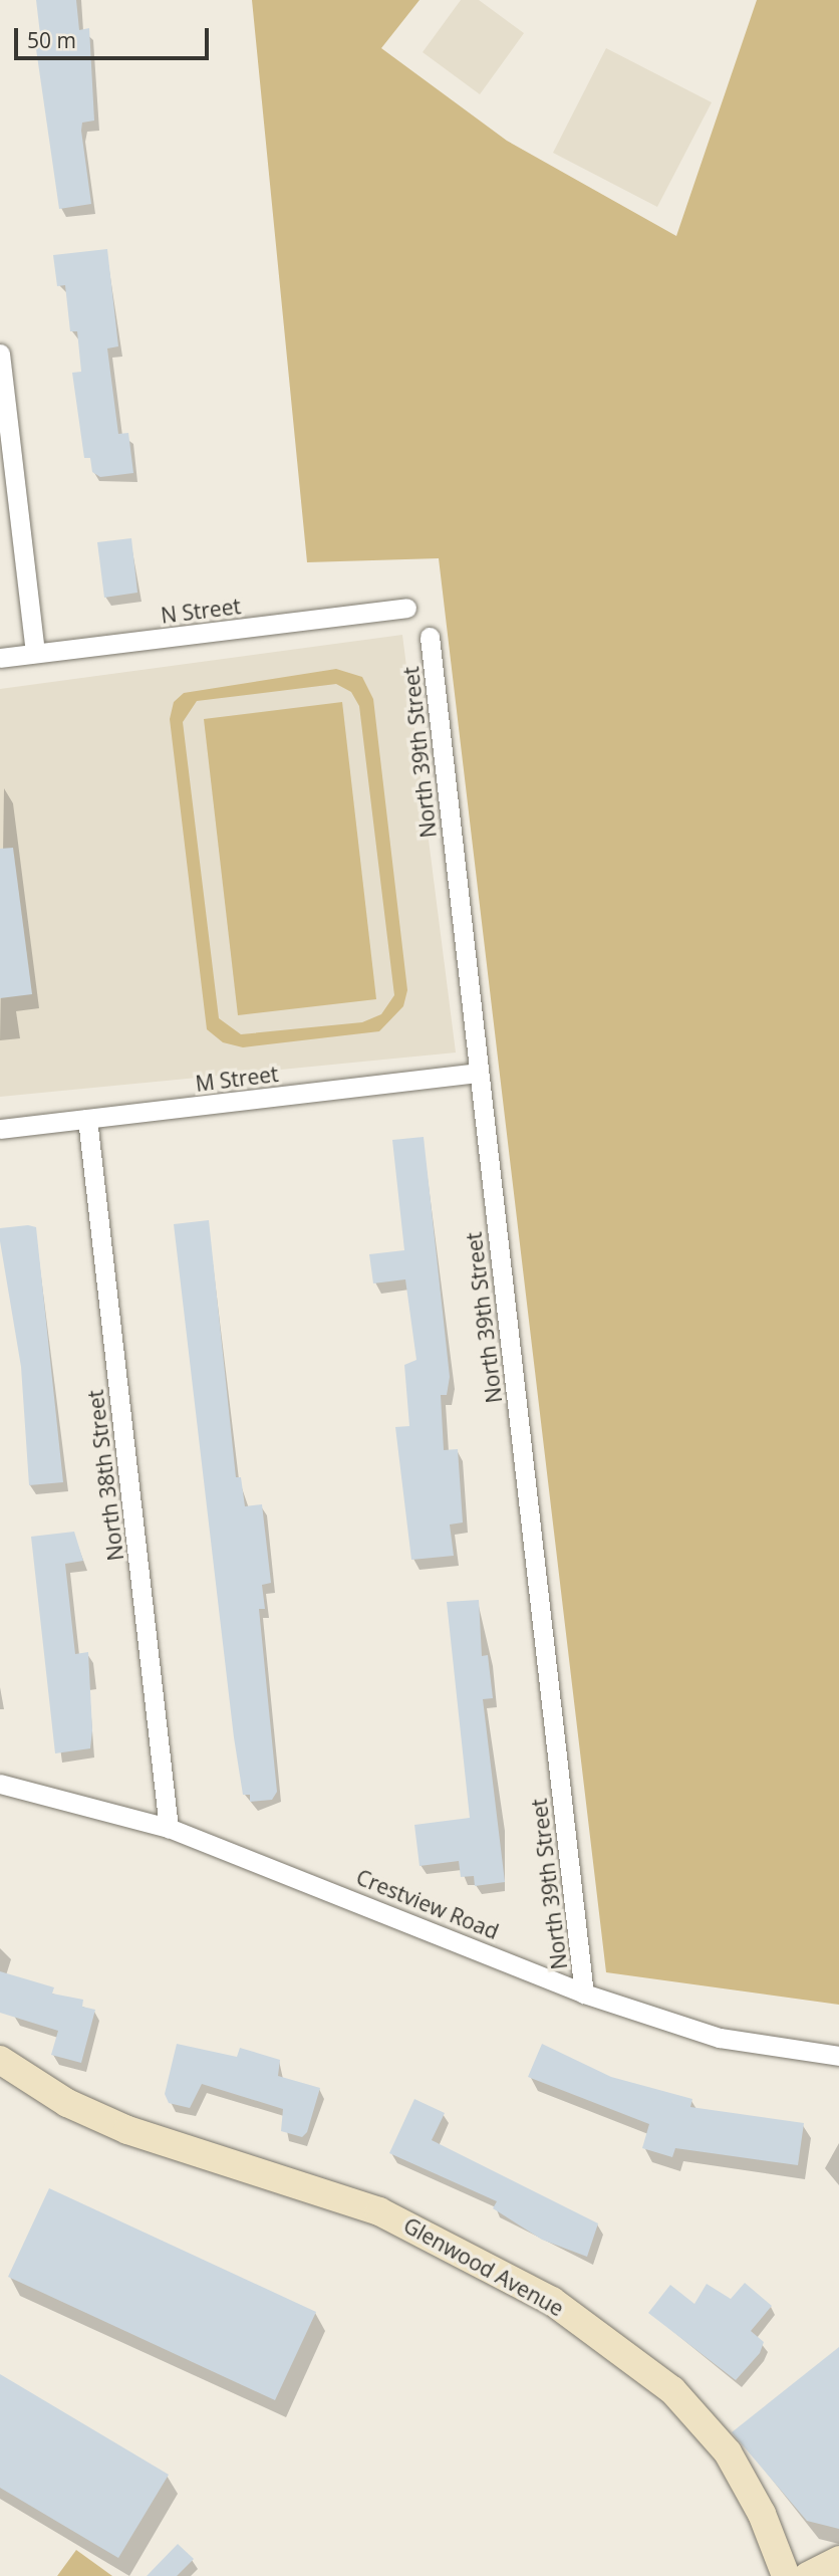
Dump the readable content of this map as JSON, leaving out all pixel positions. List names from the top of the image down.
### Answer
{
  "streets": {
    "street": [
      "N Street",
      "North 39th Street",
      "M Street",
      "North 38th Street",
      "Crestview Road",
      "Glenwood Avenue"
    ]
  },
  "crossings": [
    ["North 39th Street", "M Street"],
    ["North 39th Street", "Crestview Road"],
    ["M Street", "North 38th Street"],
    ["North 38th Street", "Crestview Road"]
  ],
  "scale_bar": "50 m"
}
